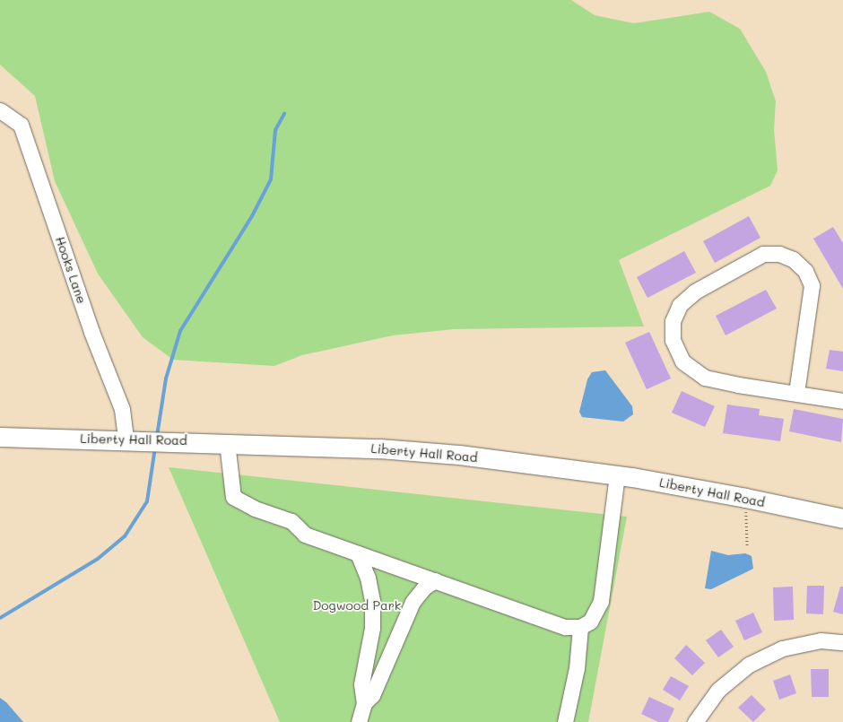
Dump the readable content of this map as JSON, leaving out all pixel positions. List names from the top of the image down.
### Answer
{
  "streets": {
    "main road": ["Liberty Hall Road"],
    "street": ["Hooks Lane"]
  },
  "crossings": [
    ["Hooks Lane", "Liberty Hall Road"]
  ],
  "parks": ["Dogwood Park"]
}
